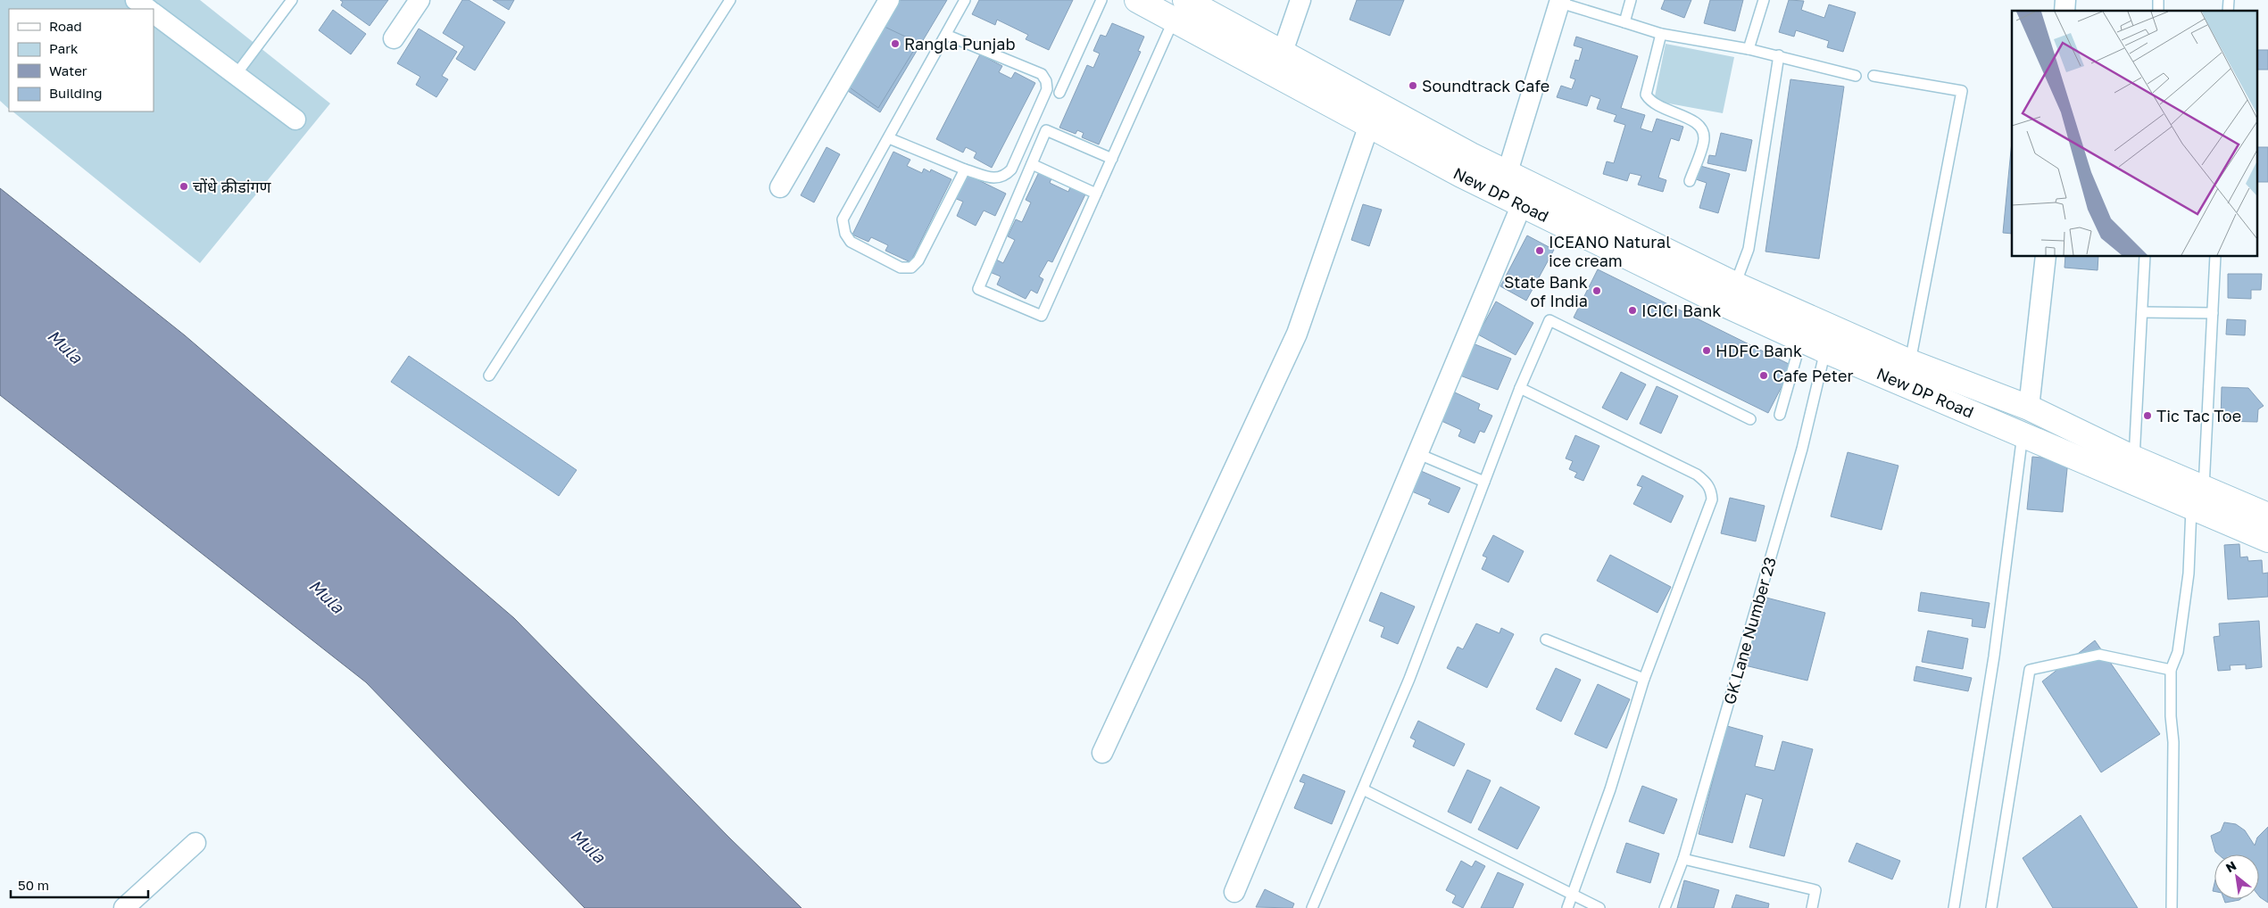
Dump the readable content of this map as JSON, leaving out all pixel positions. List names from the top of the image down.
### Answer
{
  "streets": {
    "main road": ["New DP Road"],
    "lane": ["GK Lane Number 23"]
  },
  "crossings": [
    ["New DP Road", "GK Lane Number 23"]
  ],
  "water": ["Mula"],
  "places": [
    "Rangla Punjab",
    "Soundtrack Cafe",
    "चोंधे क्रीडांगण",
    "ICEANO Natural ice cream",
    "State Bank of India",
    "ICICI Bank",
    "HDFC Bank",
    "Cafe Peter",
    "Tic Tac Toe"
  ],
  "legend": [
    "Road",
    "Park",
    "Water",
    "Building"
  ],
  "scale_bar": "50 m",
  "north": "top left"
}
